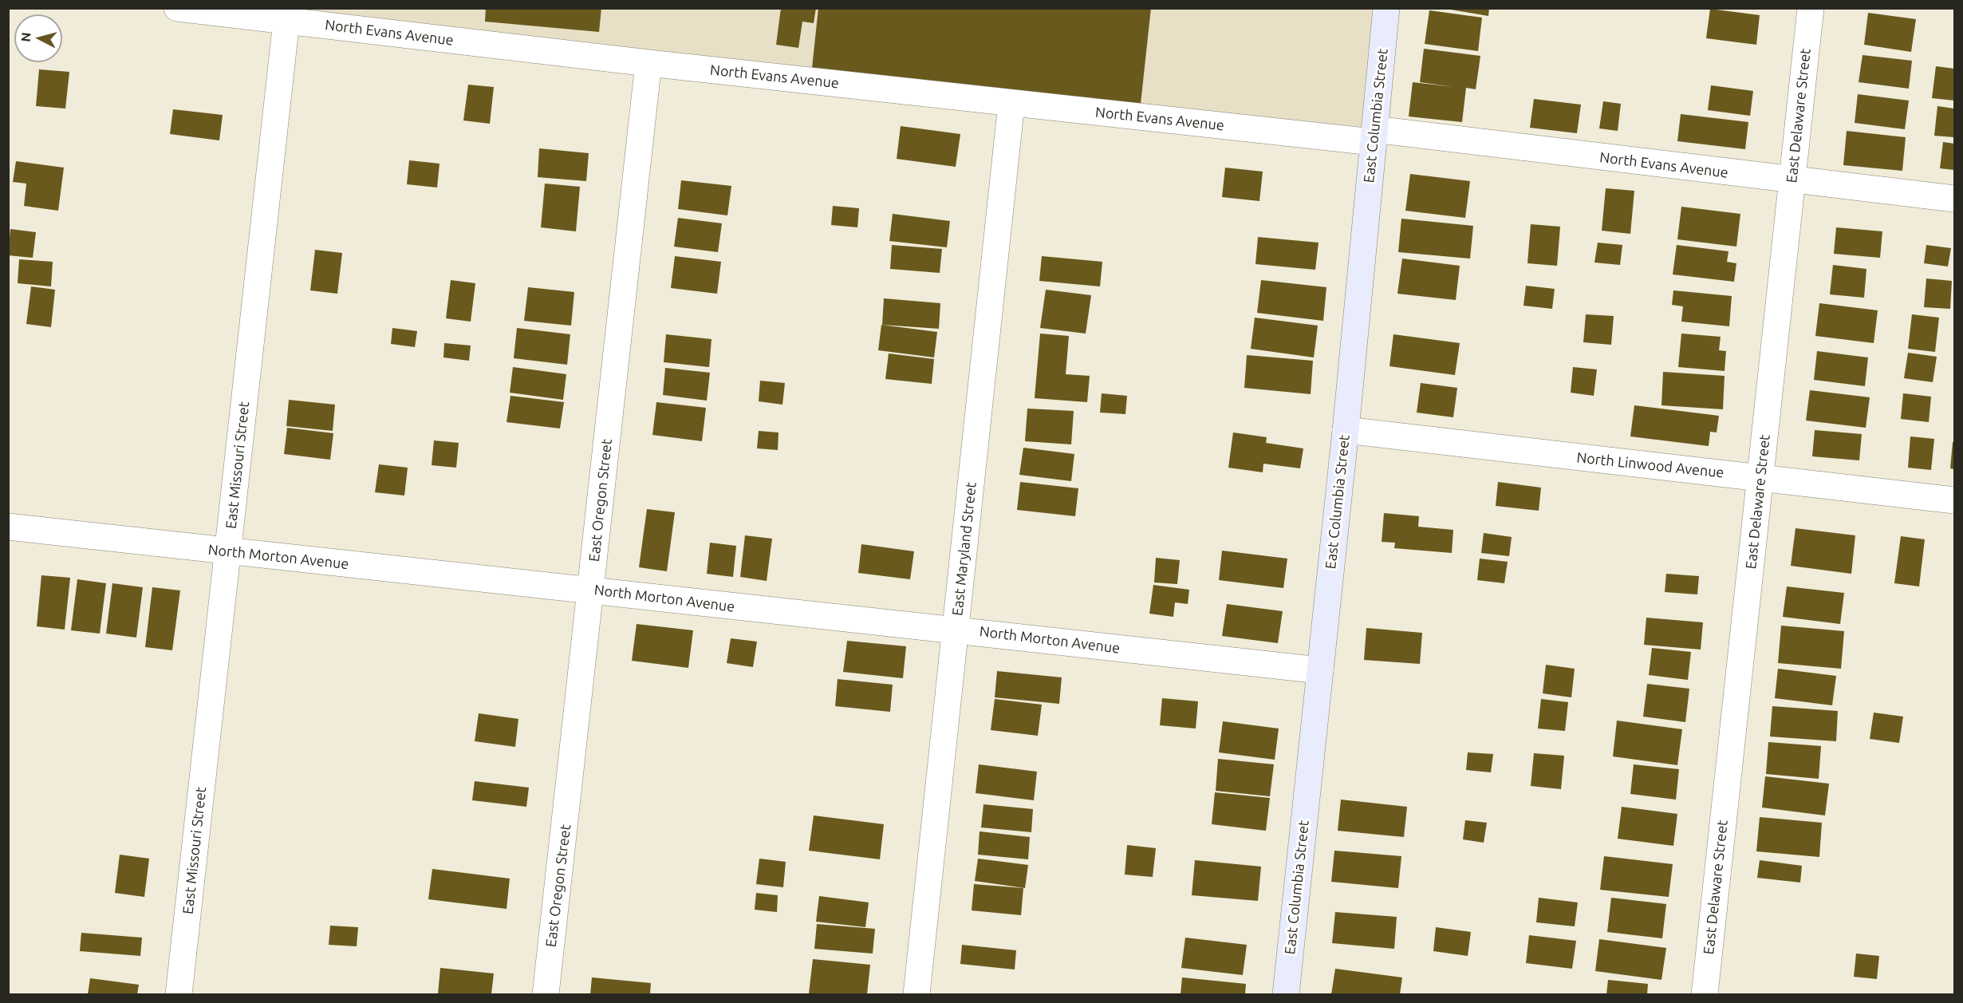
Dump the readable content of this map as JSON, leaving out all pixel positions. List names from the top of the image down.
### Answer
{
  "streets": {
    "main road": ["East Columbia Street"],
    "street": [
      "North Evans Avenue",
      "East Delaware Street",
      "East Missouri Street",
      "North Linwood Avenue",
      "East Oregon Street",
      "East Maryland Street",
      "North Morton Avenue"
    ]
  },
  "crossings": [
    ["North Evans Avenue", "East Columbia Street"],
    ["North Evans Avenue", "East Delaware Street"],
    ["North Evans Avenue", "East Missouri Street"],
    ["North Evans Avenue", "East Oregon Street"],
    ["North Evans Avenue", "East Maryland Street"],
    ["East Columbia Street", "North Linwood Avenue"],
    ["East Columbia Street", "North Morton Avenue"],
    ["East Delaware Street", "North Linwood Avenue"],
    ["East Missouri Street", "North Morton Avenue"],
    ["East Oregon Street", "North Morton Avenue"],
    ["East Maryland Street", "North Morton Avenue"]
  ],
  "north": "left"
}
